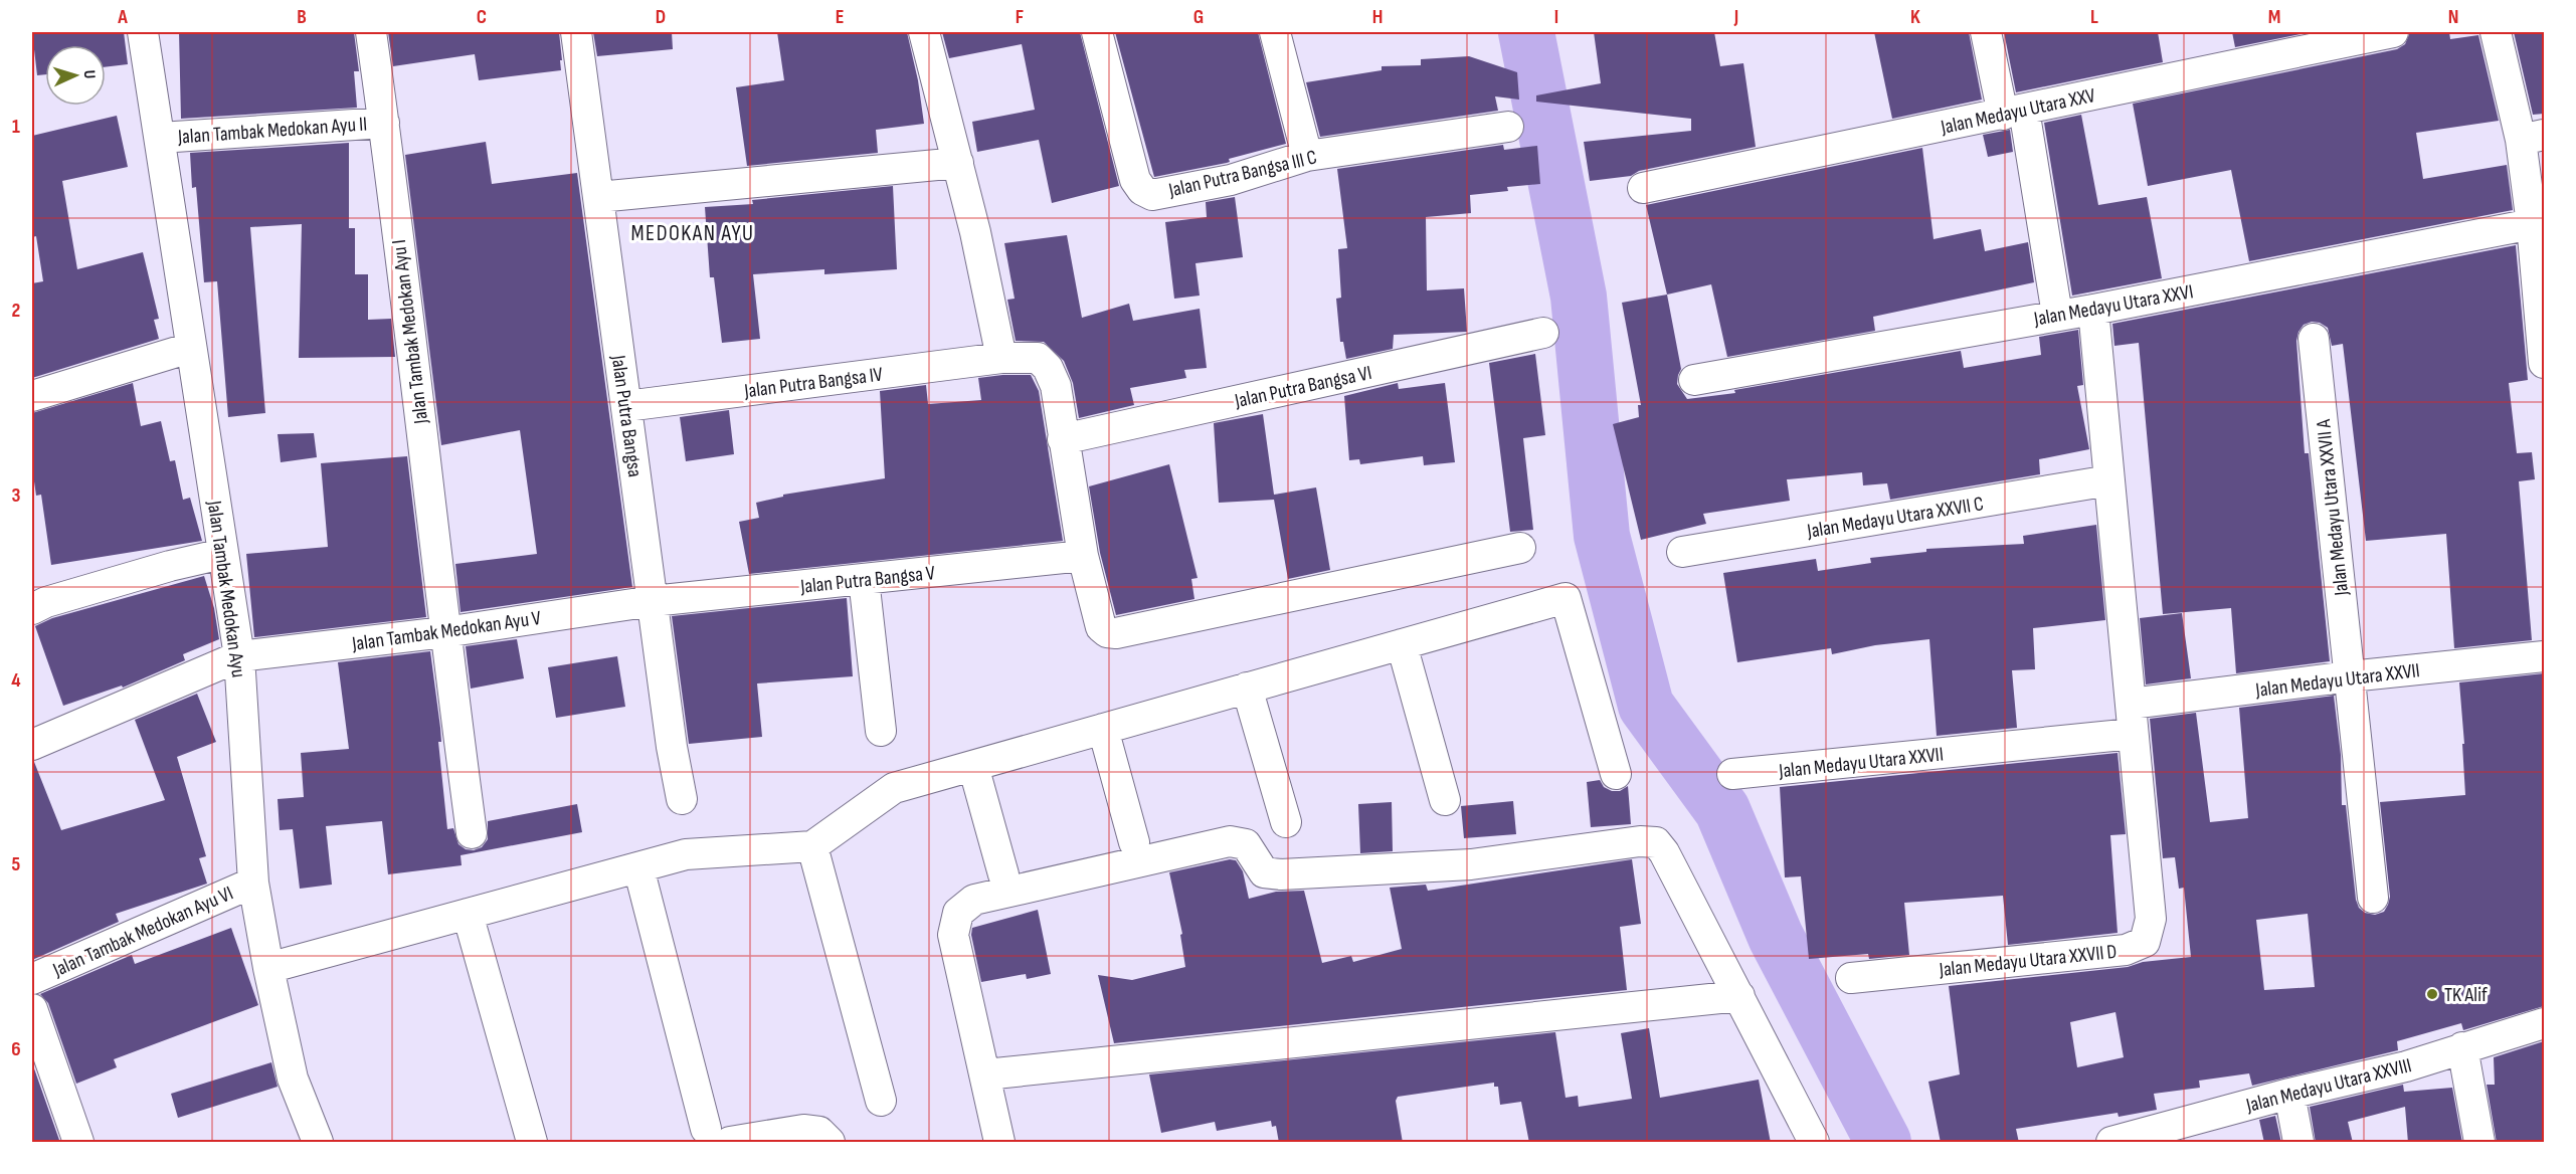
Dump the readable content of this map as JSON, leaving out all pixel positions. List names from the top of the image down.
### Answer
{
  "streets": {
    "street": [
      "Jalan Medayu Utara XXV",
      "Jalan Tambak Medokan Ayu II",
      "Jalan Putra Bangsa III C",
      "Jalan Medayu Utara XXVI",
      "Jalan Tambak Medokan Ayu I",
      "Jalan Putra Bangsa IV",
      "Jalan Putra Bangsa VI",
      "Jalan Putra Bangsa",
      "Jalan Medayu Utara XXVII A",
      "Jalan Medayu Utara XXVII C",
      "Jalan Putra Bangsa V",
      "Jalan Tambak Medokan Ayu",
      "Jalan Tambak Medokan Ayu V",
      "Jalan Medayu Utara XXVII",
      "Jalan Tambak Medokan Ayu VI",
      "Jalan Medayu Utara XXVII D",
      "Jalan Medayu Utara XXVIII"
    ]
  },
  "crossings": [
    ["Jalan Tambak Medokan Ayu II", "Jalan Tambak Medokan Ayu I"],
    ["Jalan Tambak Medokan Ayu II", "Jalan Tambak Medokan Ayu"],
    ["Jalan Tambak Medokan Ayu I", "Jalan Tambak Medokan Ayu V"],
    ["Jalan Putra Bangsa IV", "Jalan Putra Bangsa"],
    ["Jalan Putra Bangsa", "Jalan Putra Bangsa V"],
    ["Jalan Putra Bangsa", "Jalan Tambak Medokan Ayu V"],
    ["Jalan Medayu Utara XXVII A", "Jalan Medayu Utara XXVII"],
    ["Jalan Putra Bangsa V", "Jalan Tambak Medokan Ayu V"],
    ["Jalan Tambak Medokan Ayu", "Jalan Tambak Medokan Ayu V"],
    ["Jalan Tambak Medokan Ayu", "Jalan Tambak Medokan Ayu VI"],
    ["Jalan Medayu Utara XXVII", "Jalan Medayu Utara XXVII D"]
  ],
  "districts": ["MEDOKAN AYU"],
  "places": ["TK Alif"],
  "north": "right",
  "grid": {
    "columns": [
      "A",
      "B",
      "C",
      "D",
      "E",
      "F",
      "G",
      "H",
      "I",
      "J",
      "K",
      "L",
      "M",
      "N"
    ],
    "rows": [
      "1",
      "2",
      "3",
      "4",
      "5",
      "6"
    ]
  }
}
